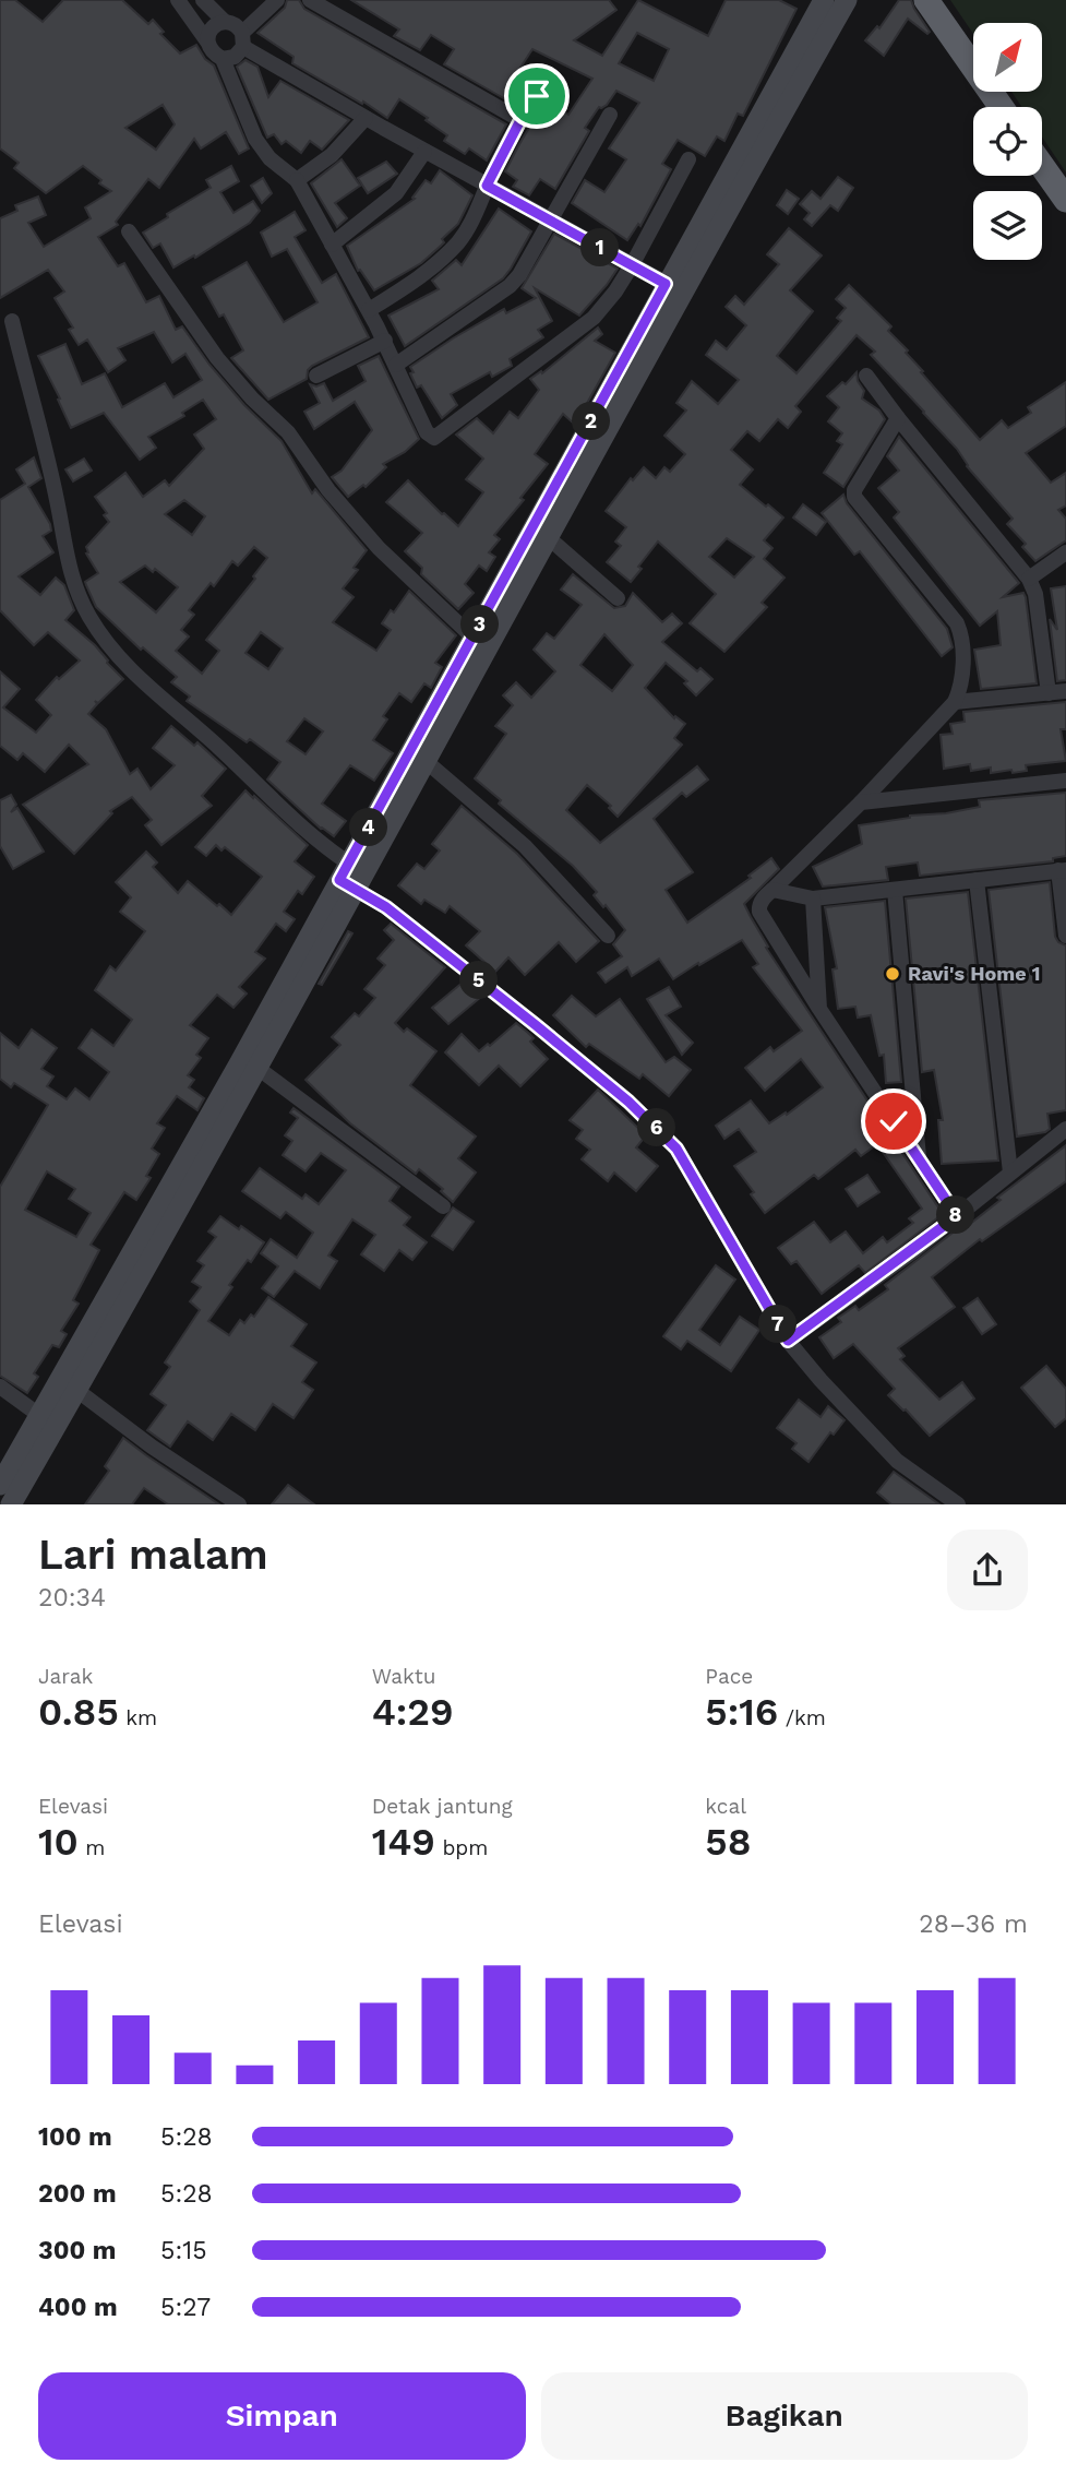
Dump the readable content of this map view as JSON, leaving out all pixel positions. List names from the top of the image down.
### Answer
{
  "places": ["Ravi's Home 1"],
  "north": "top right",
  "page": {
    "pins": [
      "1",
      "2",
      "3",
      "4",
      "5",
      "6",
      "8",
      "7"
    ],
    "heading": ["Lari malam", "20:34"],
    "stats": [
      ["Jarak", "0.85 km"],
      ["Waktu", "4:29"],
      ["Pace", "5:16 /km"],
      ["Elevasi", "10 m"],
      ["Detak jantung", "149 bpm"],
      ["kcal", "58"]
    ],
    "chart": ["Elevasi", "28–36 m"],
    "list": [
      {
        "name": "100 m",
        "note": "5:28"
      },
      {
        "name": "200 m",
        "note": "5:28"
      },
      {
        "name": "300 m",
        "note": "5:15"
      },
      {
        "name": "400 m",
        "note": "5:27"
      }
    ],
    "buttons": ["Simpan", "Bagikan"]
  }
}
